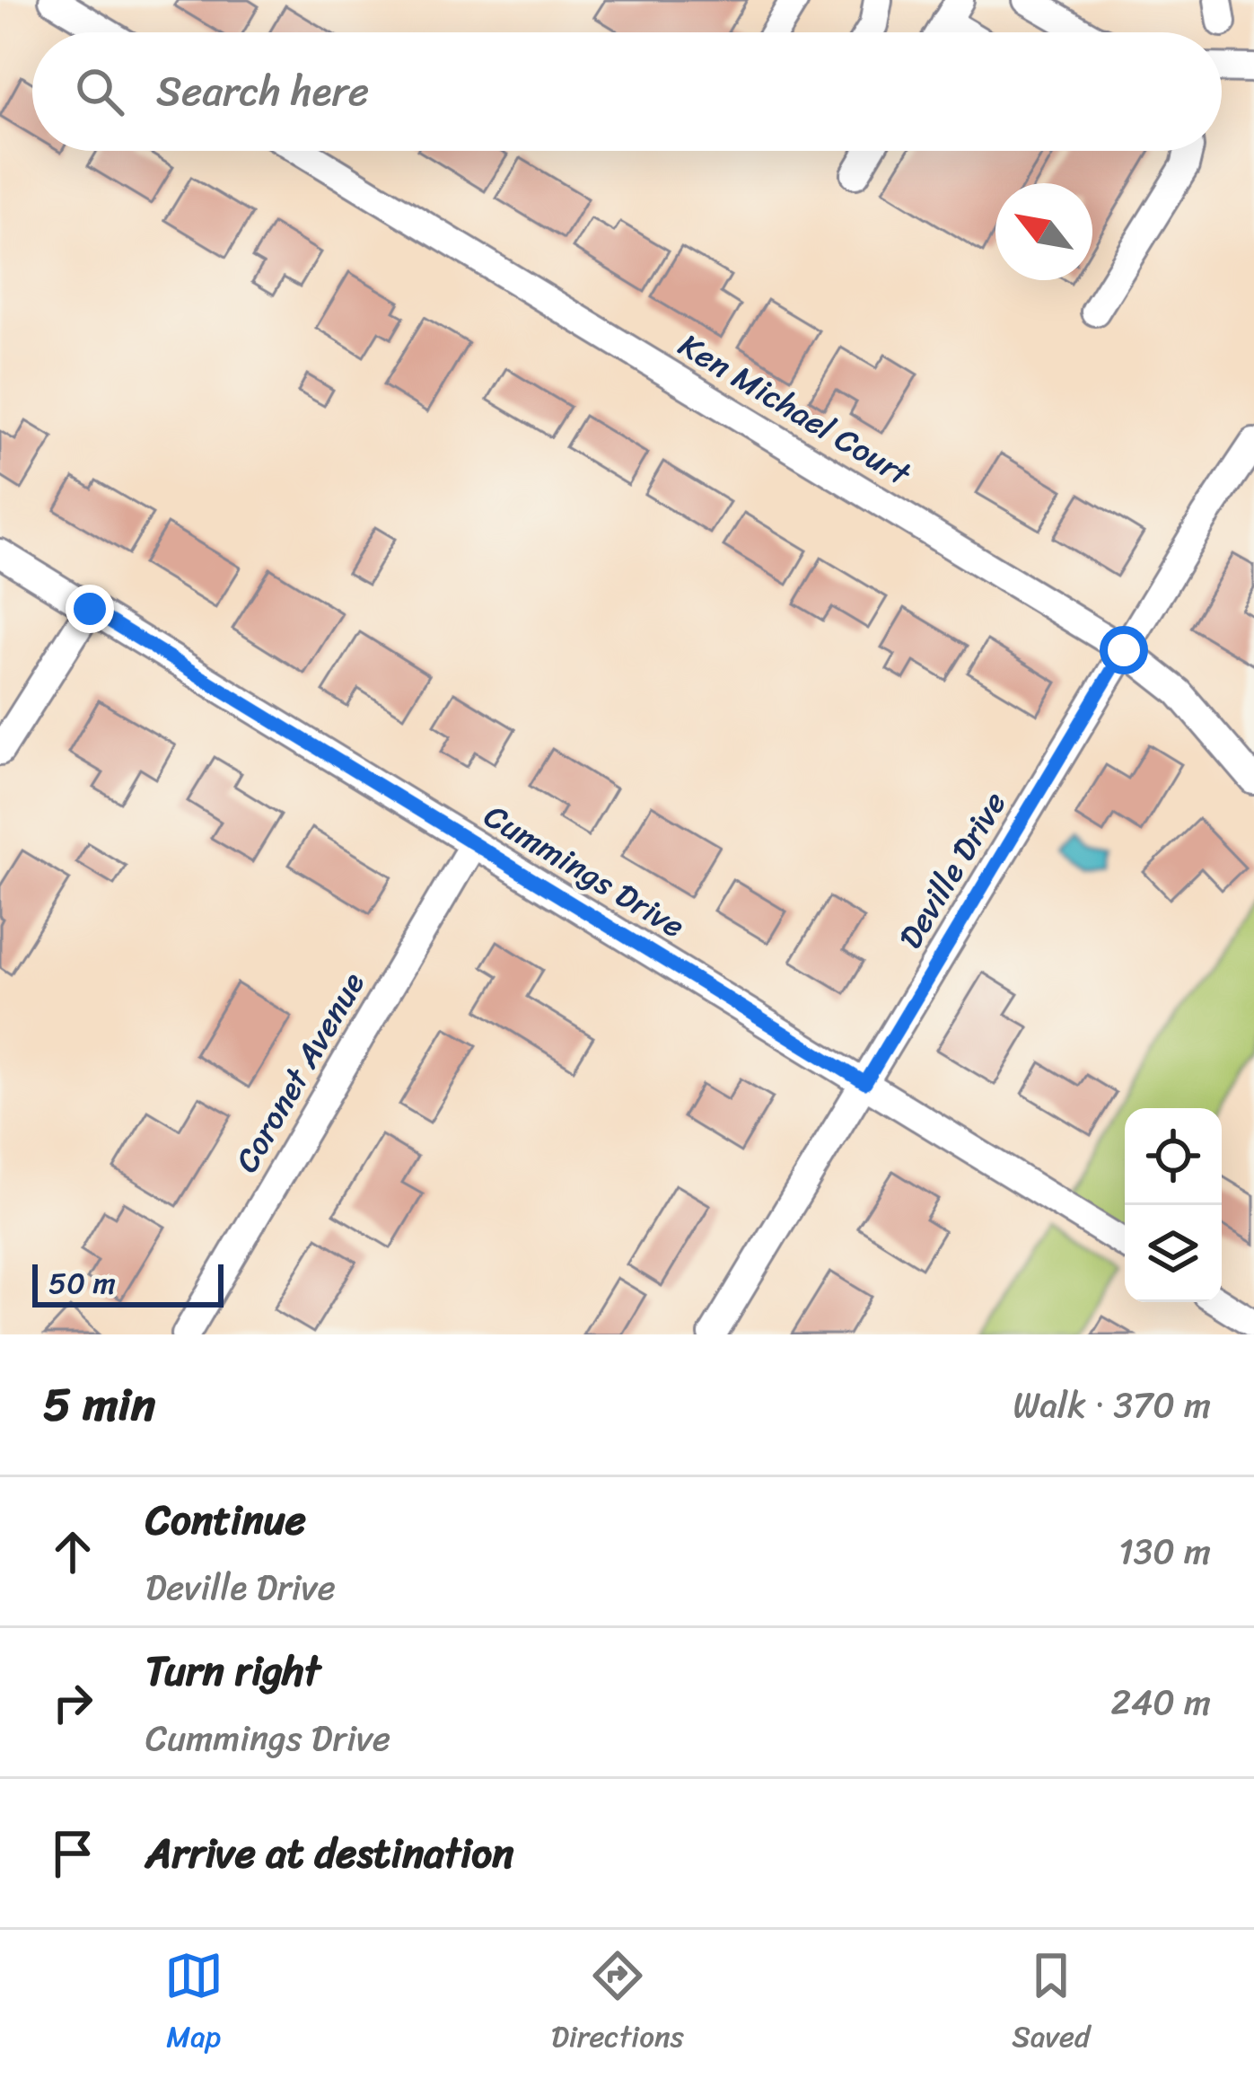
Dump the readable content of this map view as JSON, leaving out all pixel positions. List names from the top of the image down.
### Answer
{
  "streets": {
    "street": [
      "Ken Michael Court",
      "Deville Drive",
      "Cummings Drive",
      "Coronet Avenue"
    ]
  },
  "crossings": [
    ["Ken Michael Court", "Deville Drive"],
    ["Deville Drive", "Cummings Drive"],
    ["Cummings Drive", "Coronet Avenue"]
  ],
  "scale_bar": "50 m",
  "north": "top left",
  "page": {
    "search": "Search here",
    "scale": "50 m",
    "heading": ["5 min", "Walk · 370 m"],
    "list": [
      ["Continue", "Deville Drive", "130 m"],
      ["Turn right", "Cummings Drive", "240 m"],
      "Arrive at destination"
    ],
    "nav": ["Map", "Directions", "Saved"]
  }
}
